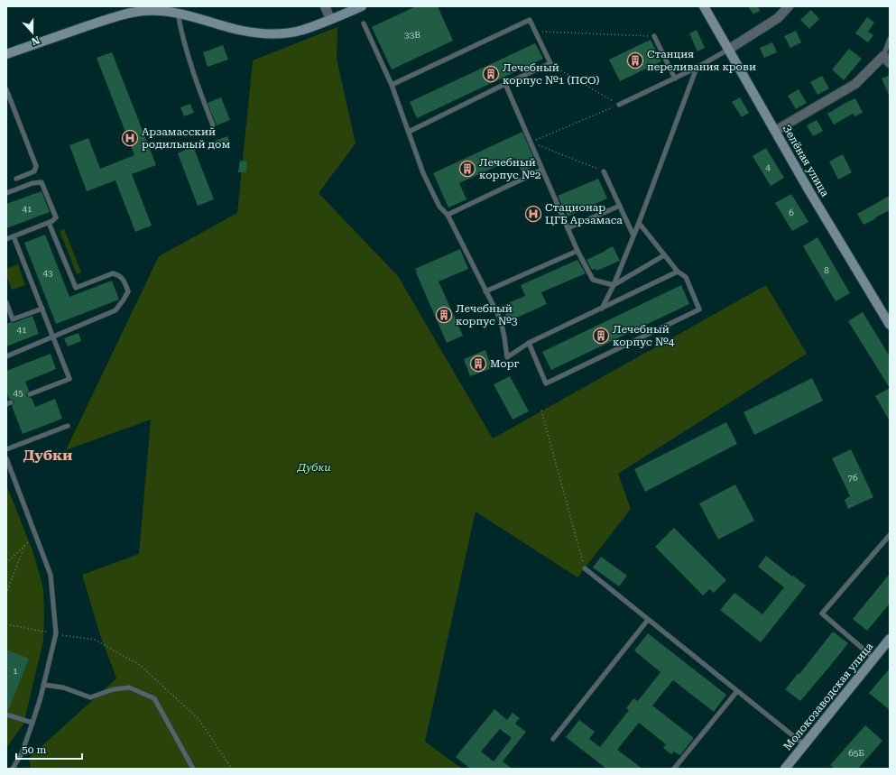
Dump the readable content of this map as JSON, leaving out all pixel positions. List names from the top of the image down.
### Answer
{
  "streets": {
    "street": ["Зелёная улица", "Молокозаводская улица"]
  },
  "districts": ["Дубки"],
  "parks": ["Дубки"],
  "places": {
    "building": [
      "Станция переливания крови",
      "Лечебный корпус №1 (ПСО)",
      "Лечебный корпус №2",
      "Лечебный корпус №3",
      "Лечебный корпус №4",
      "Морг"
    ],
    "hospital": ["Арзамасский родильный дом", "Стационар ЦГБ Арзамаса"]
  },
  "house_numbers": [
    "33В",
    "4",
    "41",
    "6",
    "8",
    "43",
    "41",
    "45",
    "76",
    "1",
    "65Б"
  ],
  "scale_bar": "50 m",
  "north": "bottom"
}
